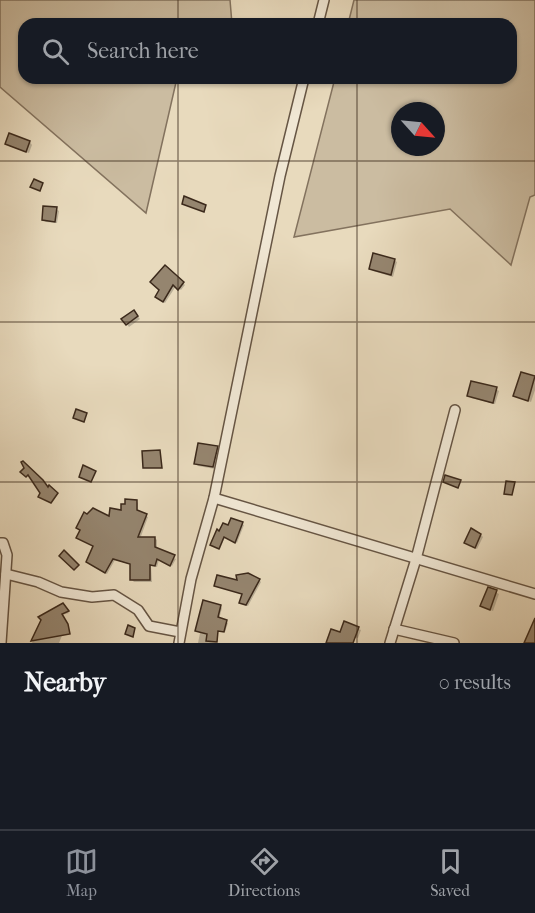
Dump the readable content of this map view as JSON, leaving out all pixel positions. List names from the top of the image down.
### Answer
{
  "north": "bottom right",
  "page": {
    "search": "Search here",
    "heading": ["Nearby", "0 results"],
    "nav": ["Map", "Directions", "Saved"]
  }
}
